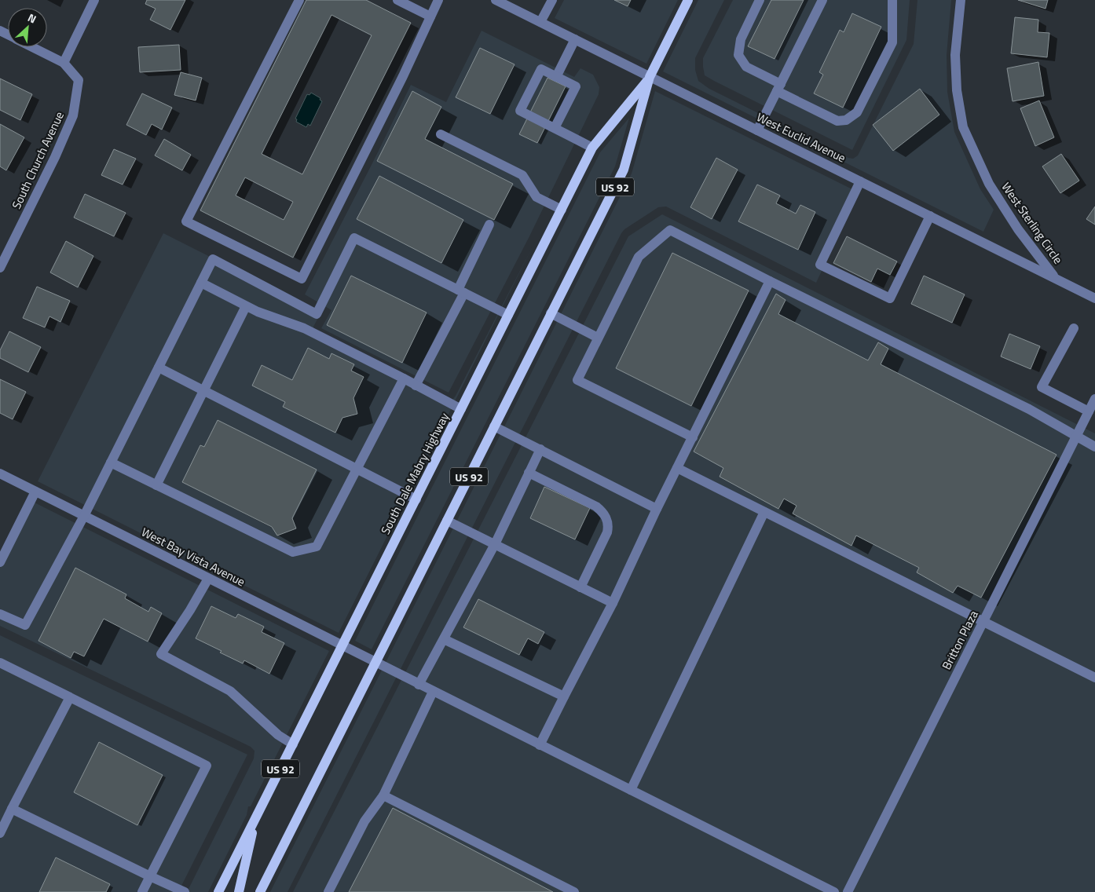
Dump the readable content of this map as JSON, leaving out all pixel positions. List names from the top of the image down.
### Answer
{
  "streets": {
    "main road": ["US 92", "South Dale Mabry Highway"],
    "street": [
      "West Euclid Avenue",
      "South Church Avenue",
      "West Sterling Circle",
      "West Bay Vista Avenue",
      "Britton Plaza"
    ]
  },
  "crossings": [
    ["West Euclid Avenue", "West Sterling Circle"],
    ["West Euclid Avenue", "South Dale Mabry Highway"],
    ["South Dale Mabry Highway", "West Bay Vista Avenue"]
  ],
  "north": "top right"
}
